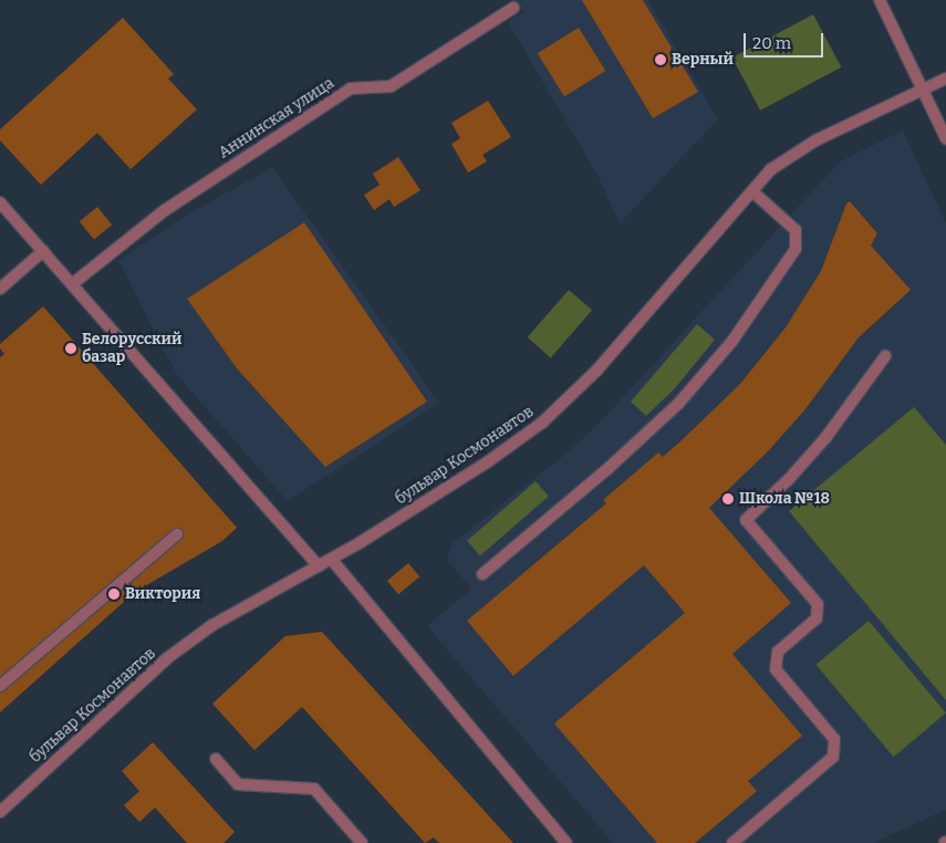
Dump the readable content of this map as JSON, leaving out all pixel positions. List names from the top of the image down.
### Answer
{
  "streets": {
    "street": ["Аннинская улица", "бульвар Космонавтов"]
  },
  "places": [
    "Верный",
    "Белорусский базар",
    "Школа №18",
    "Виктория"
  ],
  "scale_bar": "20 m"
}
